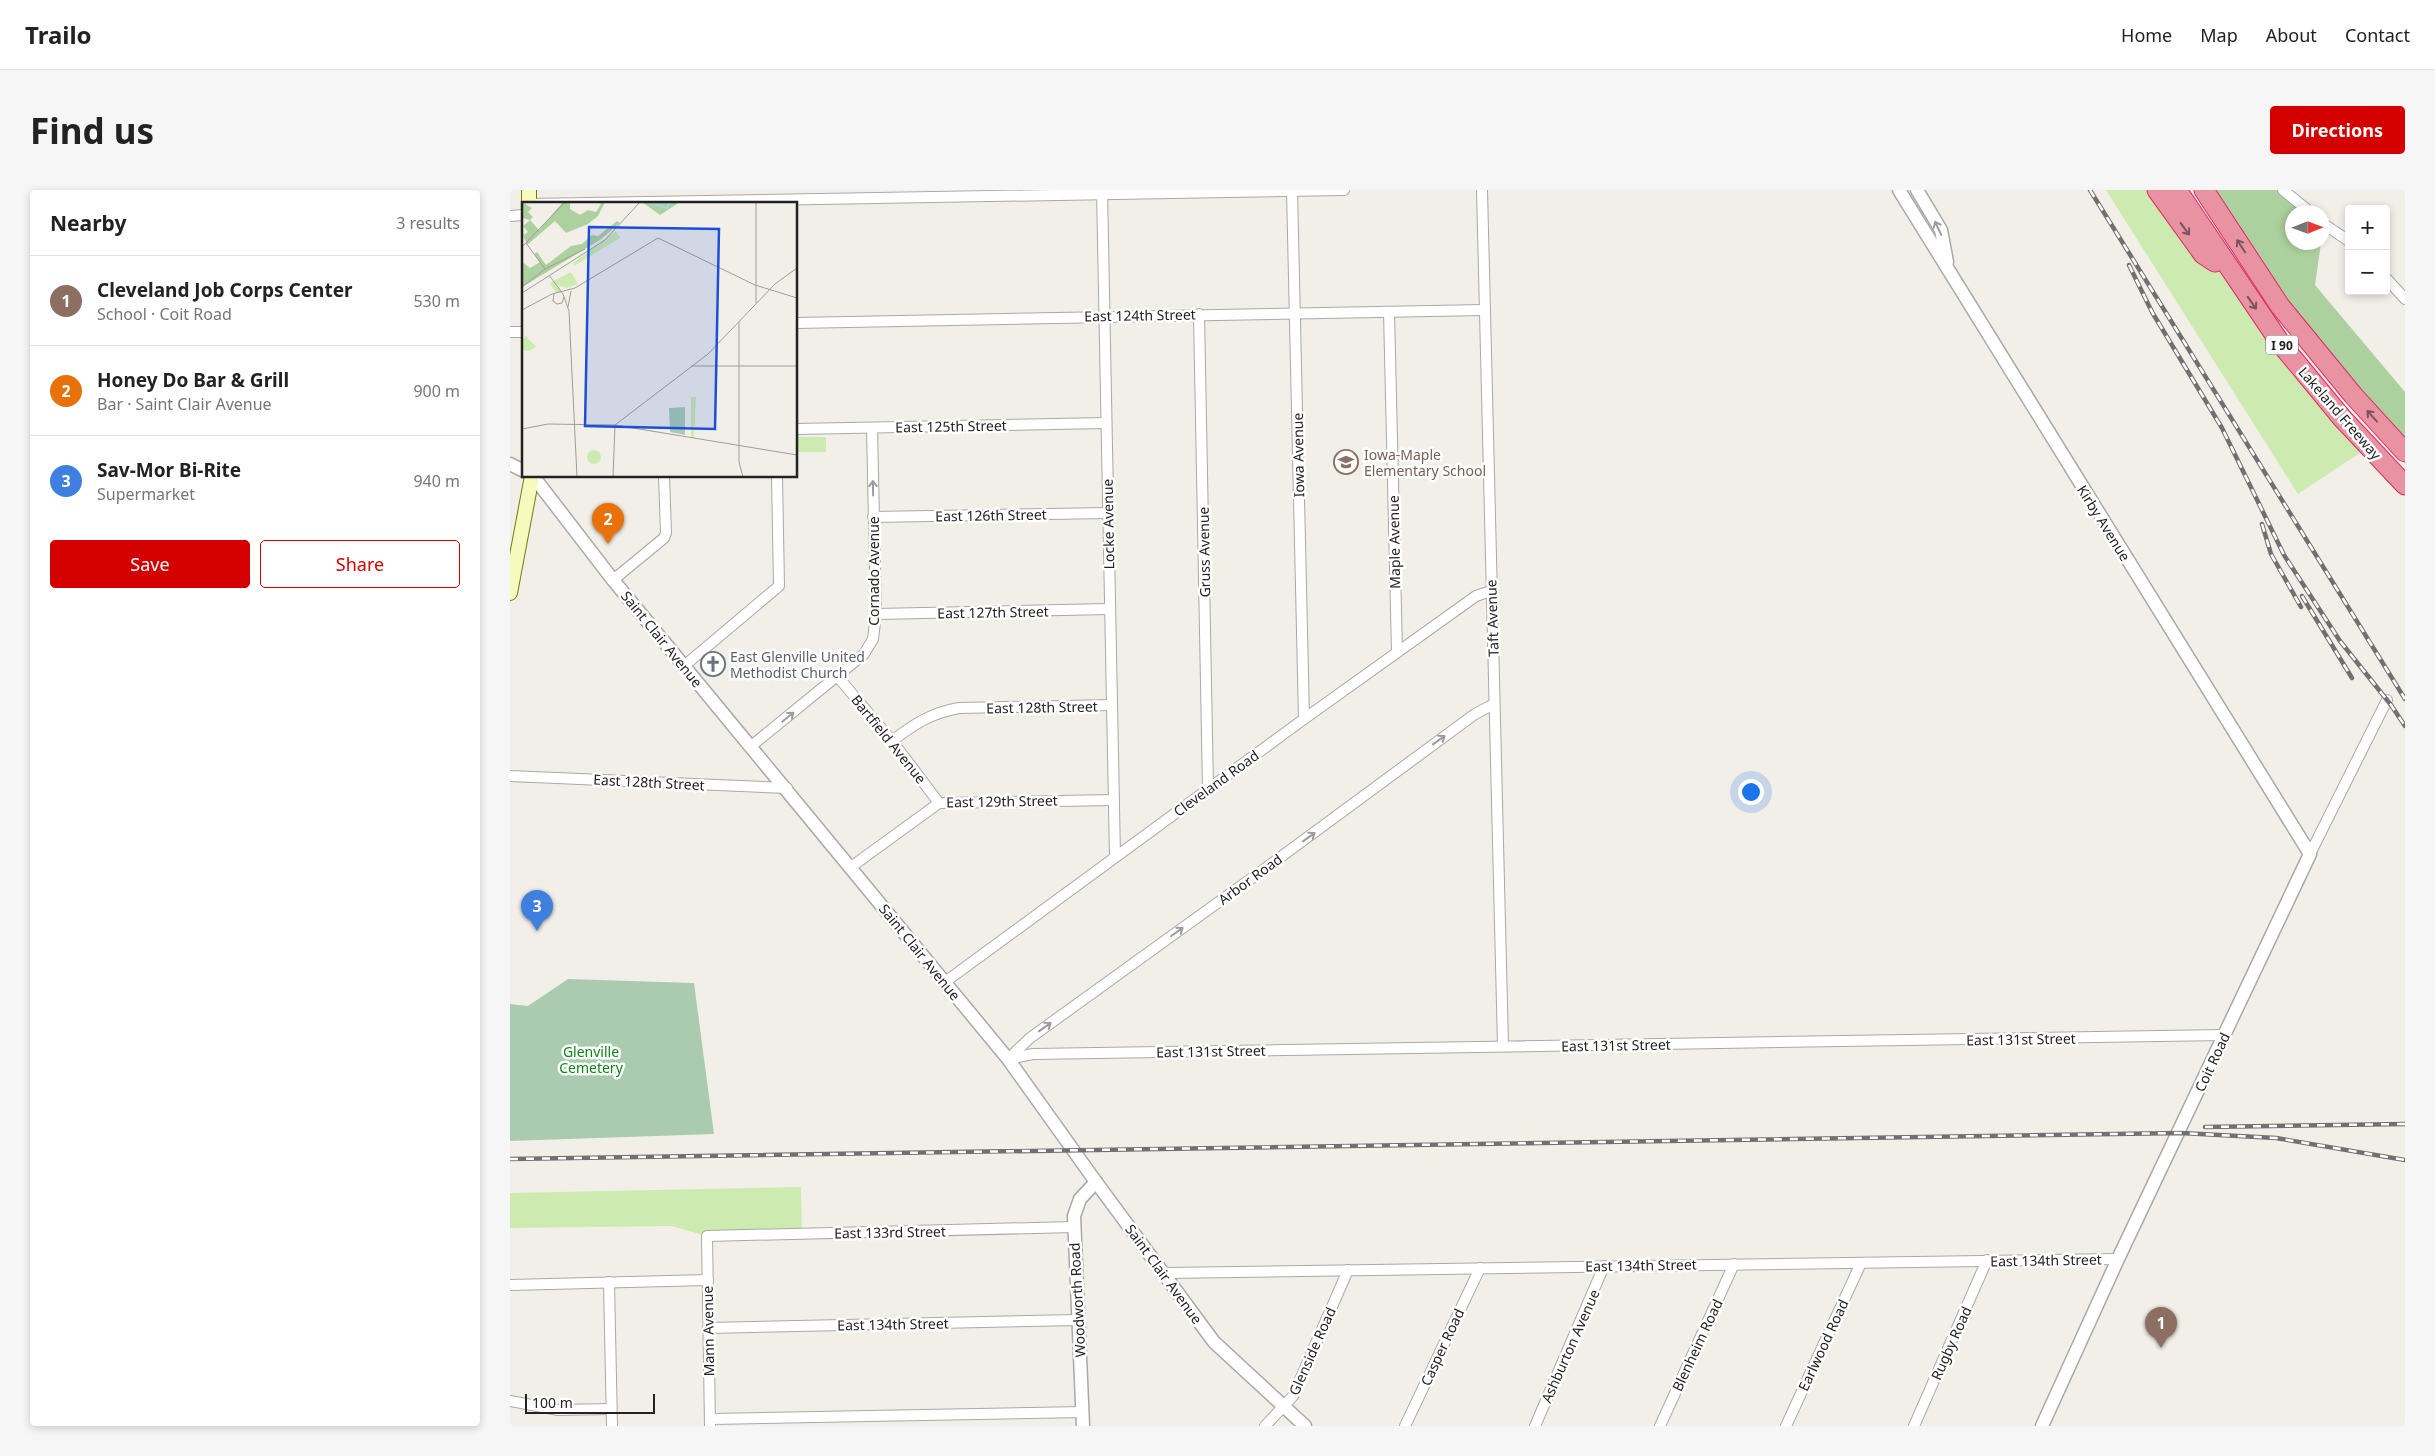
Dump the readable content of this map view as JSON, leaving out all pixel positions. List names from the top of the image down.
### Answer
{
  "streets": {
    "highway": ["I 90", "Lakeland Freeway"],
    "street": [
      "East 124th Street",
      "East 125th Street",
      "Iowa Avenue",
      "East 126th Street",
      "Kirby Avenue",
      "Locke Avenue",
      "Maple Avenue",
      "Gruss Avenue",
      "Cornado Avenue",
      "East 127th Street",
      "Taft Avenue",
      "Saint Clair Avenue",
      "East 128th Street",
      "Bartfield Avenue",
      "Cleveland Road",
      "East 129th Street",
      "Arbor Road",
      "East 131st Street",
      "Coit Road",
      "East 133rd Street",
      "East 134th Street",
      "Woodworth Road",
      "Mann Avenue",
      "Rugby Road",
      "Blenheim Road",
      "Earlwood Road",
      "Ashburton Avenue",
      "Casper Road",
      "Glenside Road"
    ]
  },
  "crossings": [
    ["East 124th Street", "Iowa Avenue"],
    ["East 124th Street", "Locke Avenue"],
    ["East 124th Street", "Maple Avenue"],
    ["East 124th Street", "Gruss Avenue"],
    ["East 124th Street", "Taft Avenue"],
    ["East 125th Street", "Locke Avenue"],
    ["East 125th Street", "Cornado Avenue"],
    ["Iowa Avenue", "Cleveland Road"],
    ["East 126th Street", "Locke Avenue"],
    ["East 126th Street", "Cornado Avenue"],
    ["Kirby Avenue", "Coit Road"],
    ["Locke Avenue", "East 127th Street"],
    ["Locke Avenue", "East 128th Street"],
    ["Locke Avenue", "Cleveland Road"],
    ["Locke Avenue", "East 129th Street"],
    ["Maple Avenue", "Cleveland Road"],
    ["Gruss Avenue", "Cleveland Road"],
    ["Cornado Avenue", "East 127th Street"],
    ["Cornado Avenue", "Saint Clair Avenue"],
    ["Cornado Avenue", "Bartfield Avenue"],
    ["Taft Avenue", "Cleveland Road"],
    ["Taft Avenue", "Arbor Road"],
    ["Taft Avenue", "East 131st Street"],
    ["Saint Clair Avenue", "East 128th Street"],
    ["Saint Clair Avenue", "Cleveland Road"],
    ["Saint Clair Avenue", "East 129th Street"],
    ["Saint Clair Avenue", "Arbor Road"],
    ["Saint Clair Avenue", "East 131st Street"],
    ["Saint Clair Avenue", "East 134th Street"],
    ["Saint Clair Avenue", "Woodworth Road"],
    ["Saint Clair Avenue", "Glenside Road"],
    ["East 128th Street", "Bartfield Avenue"],
    ["Bartfield Avenue", "East 129th Street"],
    ["Arbor Road", "East 131st Street"],
    ["East 131st Street", "Coit Road"],
    ["Coit Road", "East 134th Street"],
    ["East 133rd Street", "Woodworth Road"],
    ["East 133rd Street", "Mann Avenue"],
    ["East 134th Street", "Woodworth Road"],
    ["East 134th Street", "Mann Avenue"],
    ["East 134th Street", "Rugby Road"],
    ["East 134th Street", "Blenheim Road"],
    ["East 134th Street", "Earlwood Road"],
    ["East 134th Street", "Ashburton Avenue"],
    ["East 134th Street", "Casper Road"],
    ["East 134th Street", "Glenside Road"]
  ],
  "one_way": ["Cornado Avenue", "Arbor Road"],
  "parks": ["Glenville Cemetery"],
  "places": {
    "school or university": ["Iowa-Maple Elementary School"],
    "church": ["East Glenville United Methodist Church"]
  },
  "scale_bar": "100 m",
  "north": "right",
  "page": {
    "header": "Trailo",
    "nav": [
      "Home",
      "Map",
      "About",
      "Contact"
    ],
    "buttons": [
      "Directions",
      ["Save", "Share"]
    ],
    "title": "Find us",
    "heading": ["Nearby", "3 results"],
    "map_buttons": ["+", "−"],
    "list": [
      {
        "mark": "1",
        "name": "Cleveland Job Corps Center",
        "note": "School · Coit Road",
        "value": "530 m"
      },
      {
        "mark": "2",
        "name": "Honey Do Bar & Grill",
        "note": "Bar · Saint Clair Avenue",
        "value": "900 m"
      },
      {
        "mark": "3",
        "name": "Sav-Mor Bi-Rite",
        "note": "Supermarket",
        "value": "940 m"
      }
    ],
    "pins": ["2", "3", "1"],
    "scale": "100 m"
  }
}
